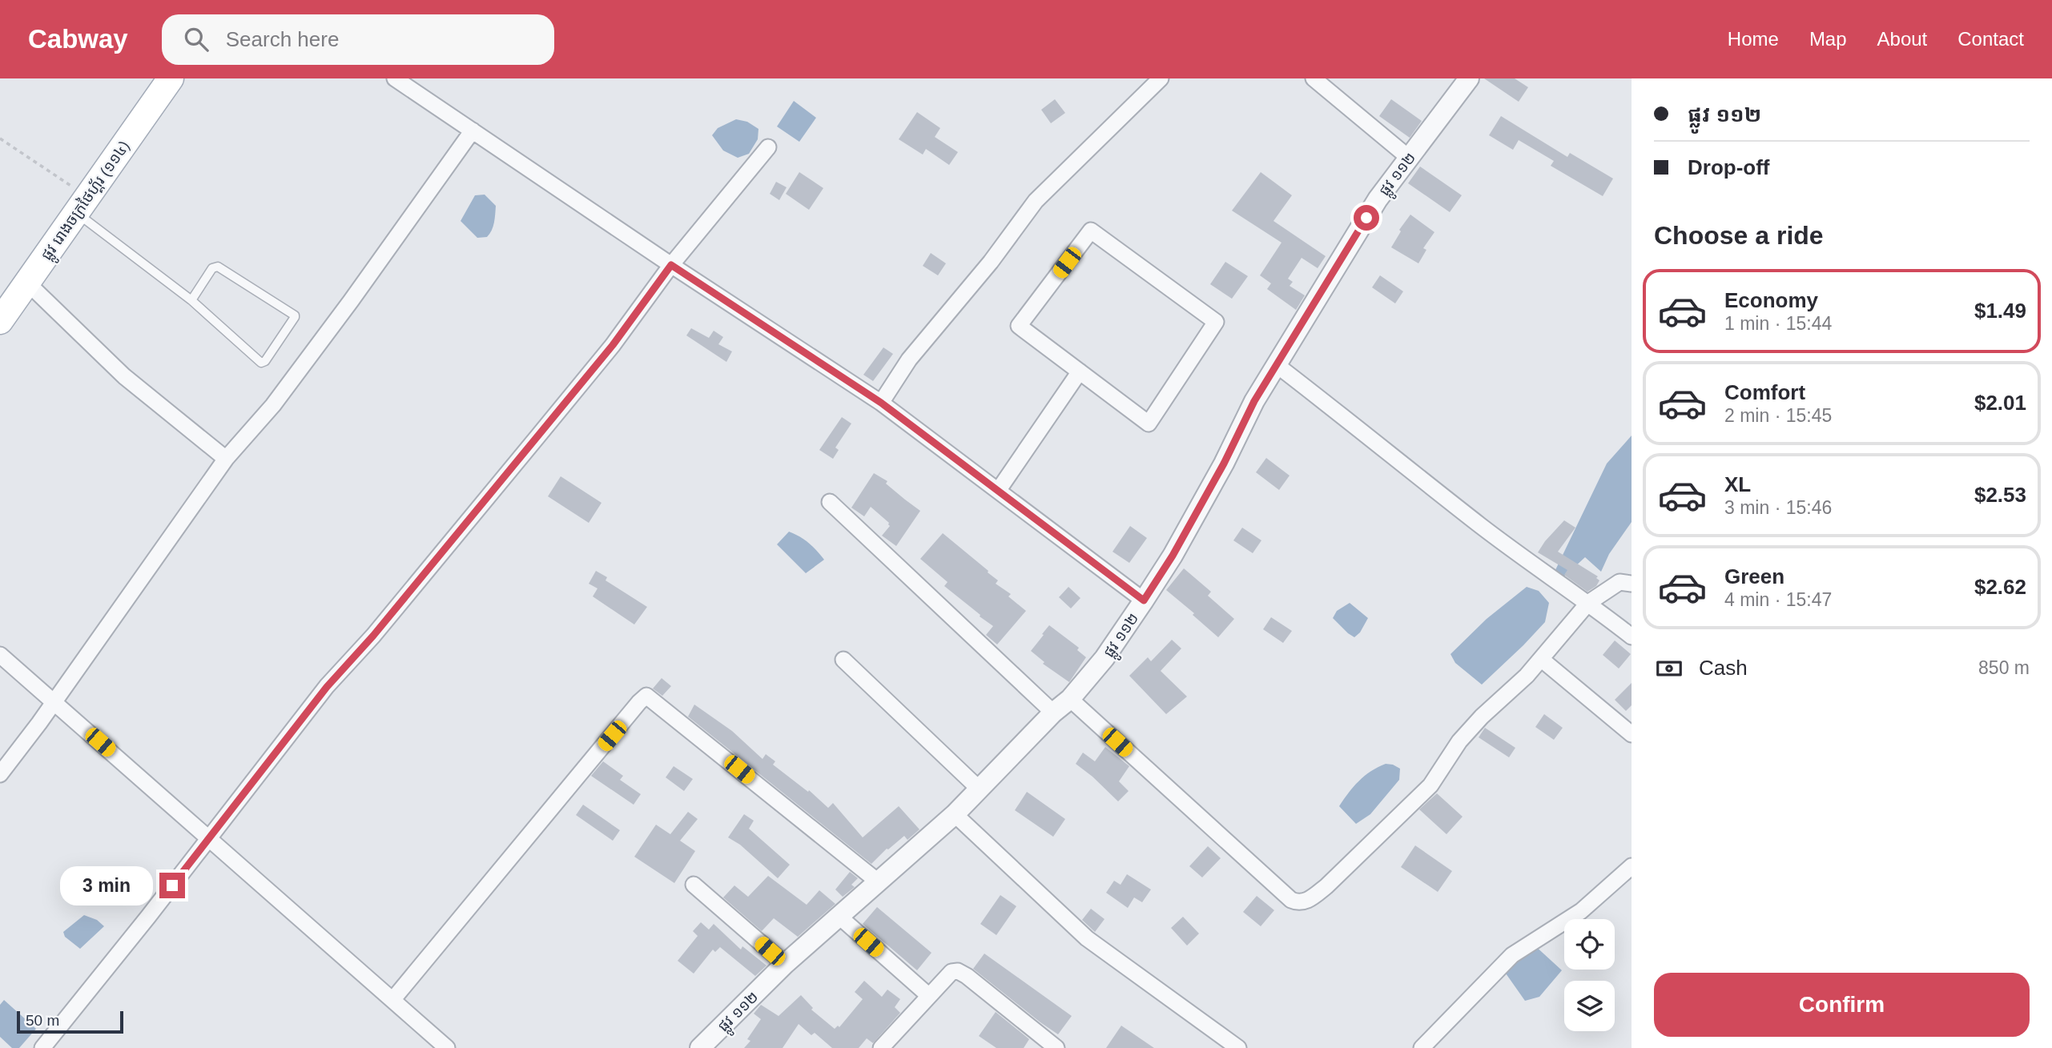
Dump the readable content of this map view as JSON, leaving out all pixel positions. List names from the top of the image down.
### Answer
{
  "streets": {
    "main road": ["ផ្លូវ រោងចក្រថៃហ្គ័រ (១១៤)"],
    "street": ["ផ្លូវ ១១២"]
  },
  "scale_bar": "50 m",
  "page": {
    "header": "Cabway",
    "search": "Search here",
    "nav": [
      "Home",
      "Map",
      "About",
      "Contact"
    ],
    "banner": ["ផ្លូវ ១១២", "Drop-off"],
    "heading": "Choose a ride",
    "list": [
      {
        "name": "Economy",
        "note": "1 min · 15:44",
        "value": "$1.49"
      },
      {
        "name": "Comfort",
        "note": "2 min · 15:45",
        "value": "$2.01"
      },
      {
        "name": "XL",
        "note": "3 min · 15:46",
        "value": "$2.53"
      },
      {
        "name": "Green",
        "note": "4 min · 15:47",
        "value": "$2.62"
      }
    ],
    "pay": ["Cash", "850 m"],
    "bubble": "3 min",
    "buttons": "Confirm",
    "scale": "50 m"
  }
}
